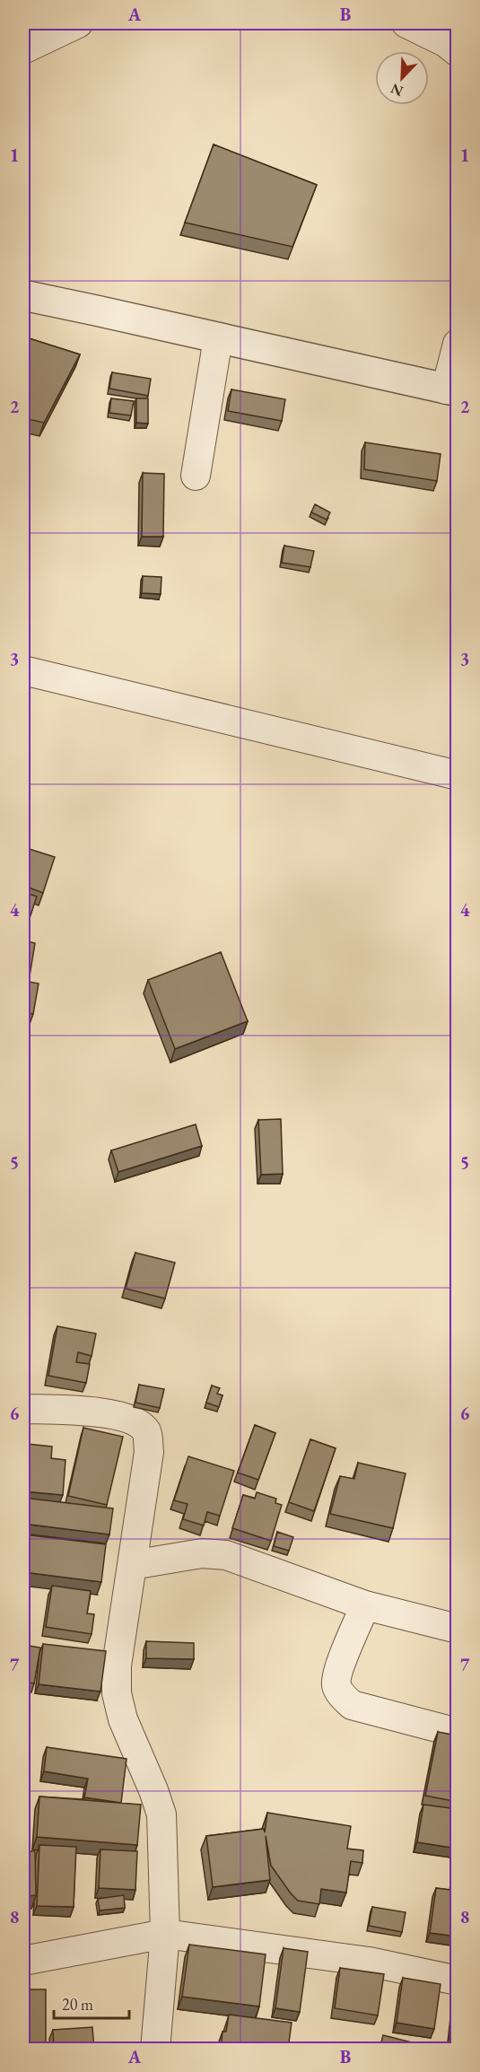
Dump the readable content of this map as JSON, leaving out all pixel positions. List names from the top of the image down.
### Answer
{
  "scale_bar": "20 m",
  "north": "bottom left",
  "grid": {
    "columns": ["A", "B"],
    "rows": [
      "1",
      "2",
      "3",
      "4",
      "5",
      "6",
      "7",
      "8"
    ]
  }
}
